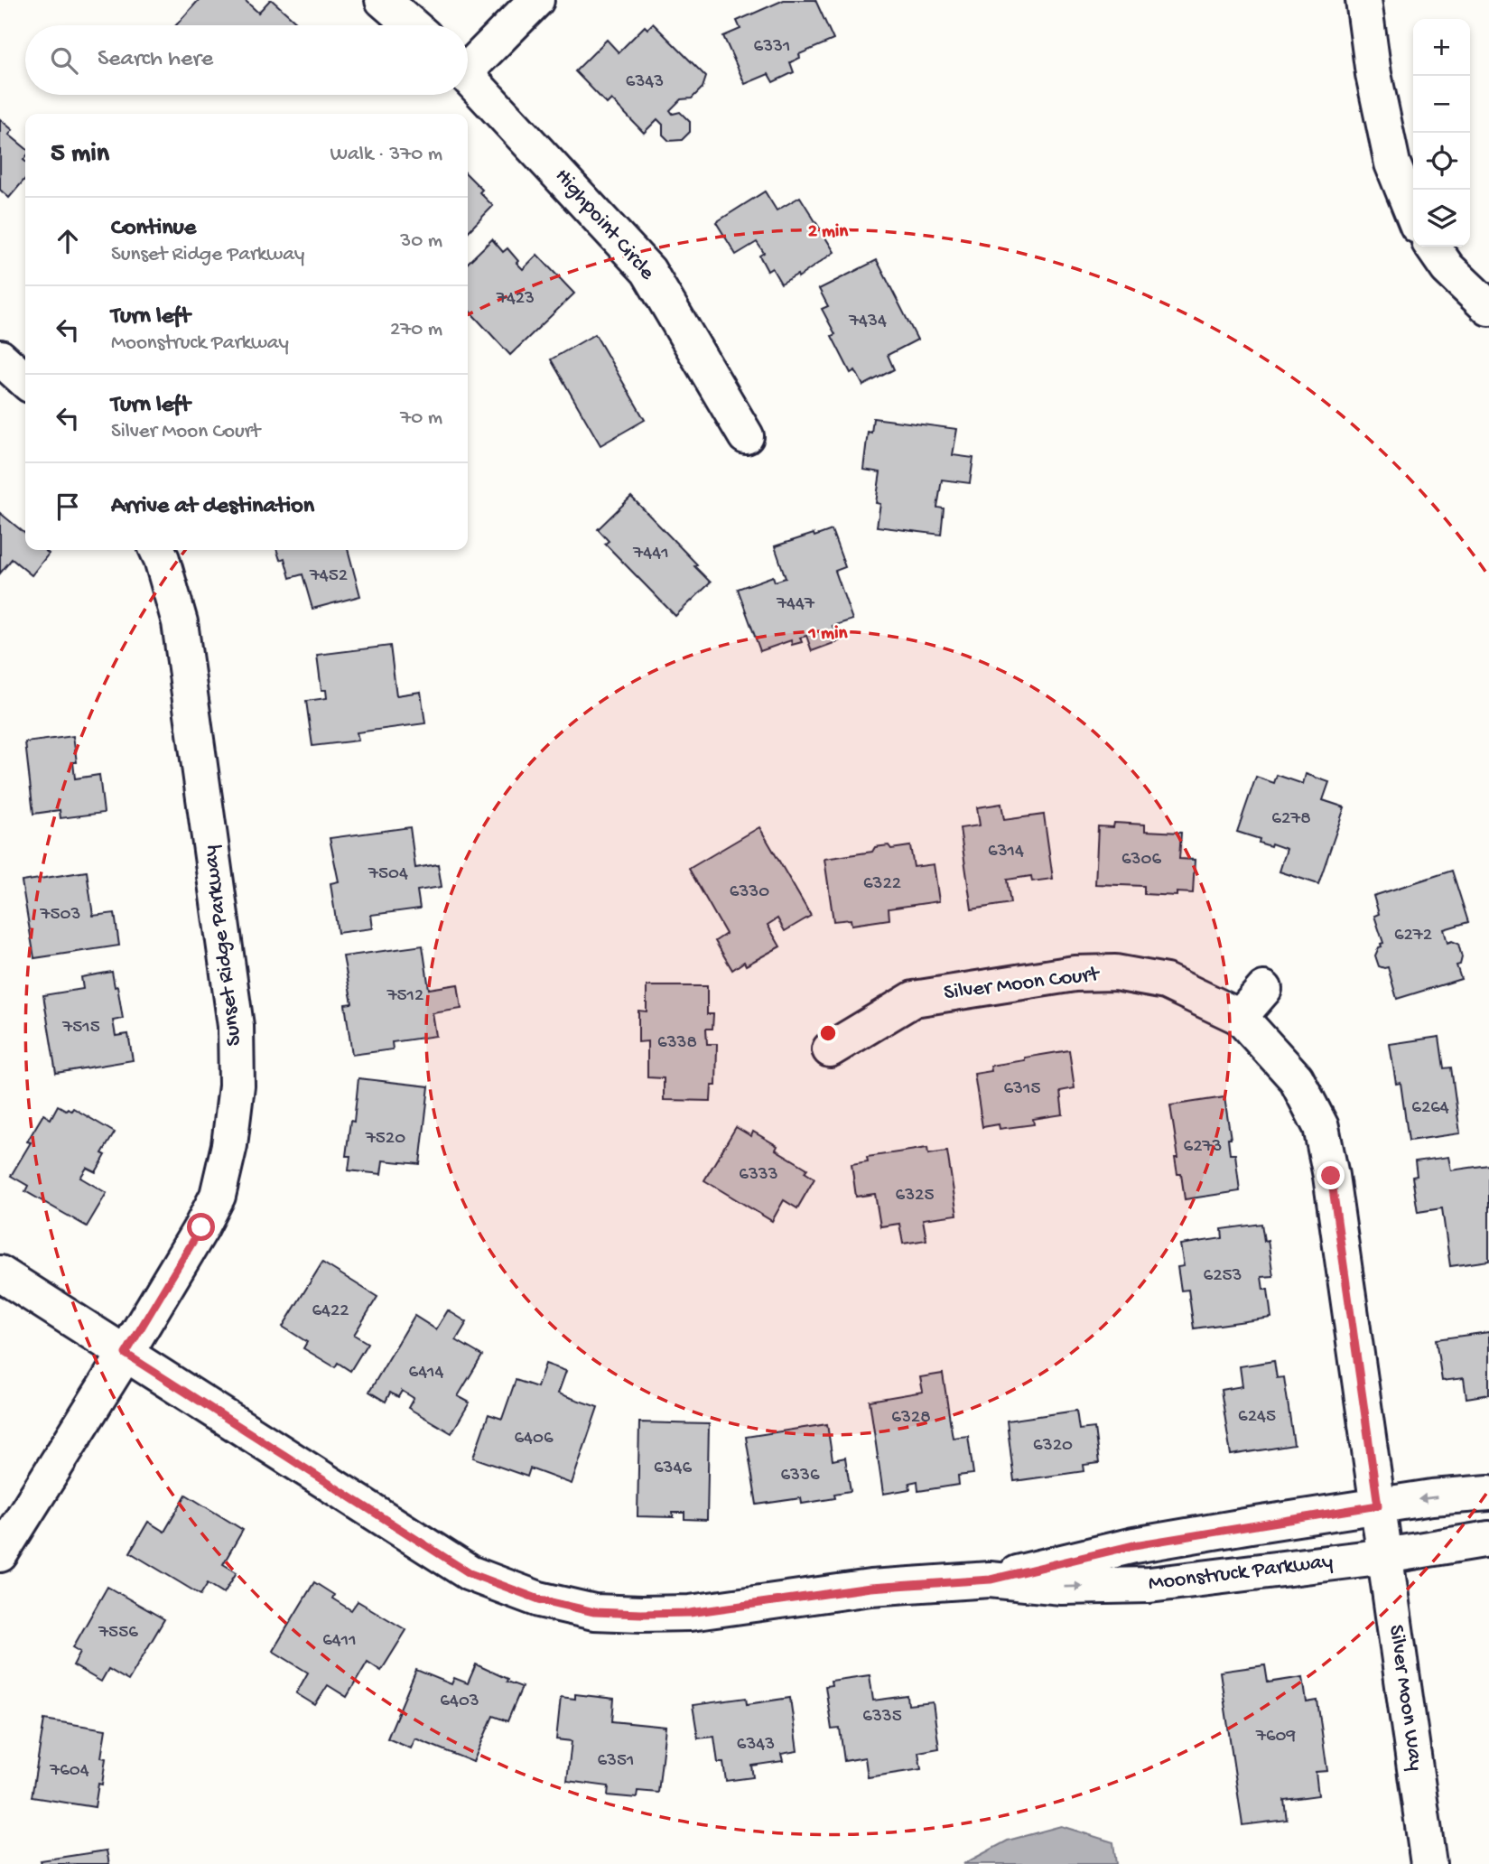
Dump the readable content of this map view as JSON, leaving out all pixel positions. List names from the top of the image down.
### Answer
{
  "streets": {
    "street": [
      "Highpoint Circle",
      "Sunset Ridge Parkway",
      "Silver Moon Court",
      "Moonstruck Parkway",
      "Silver Moon Way"
    ]
  },
  "crossings": [
    ["Sunset Ridge Parkway", "Moonstruck Parkway"],
    ["Silver Moon Court", "Moonstruck Parkway"],
    ["Silver Moon Court", "Silver Moon Way"],
    ["Moonstruck Parkway", "Silver Moon Way"]
  ],
  "house_numbers": [
    "6331",
    "6343",
    "7423",
    "7434",
    "7441",
    "7452",
    "7447",
    "6278",
    "6314",
    "6306",
    "7504",
    "6322",
    "6330",
    "7503",
    "6272",
    "7512",
    "7515",
    "6338",
    "6315",
    "6264",
    "7520",
    "6273",
    "6333",
    "6325",
    "6253",
    "6422",
    "6414",
    "6245",
    "6328",
    "6406",
    "6320",
    "6346",
    "6336",
    "7556",
    "6411",
    "6403",
    "6335",
    "7609",
    "6343",
    "6351",
    "7604"
  ],
  "page": {
    "map_buttons": ["+", "−"],
    "search": "Search here",
    "heading": ["5 min", "Walk · 370 m"],
    "list": [
      ["Continue", "Sunset Ridge Parkway", "30 m"],
      ["Turn left", "Moonstruck Parkway", "270 m"],
      ["Turn left", "Silver Moon Court", "70 m"],
      "Arrive at destination"
    ]
  },
  "rings": ["2 min", "1 min"]
}
